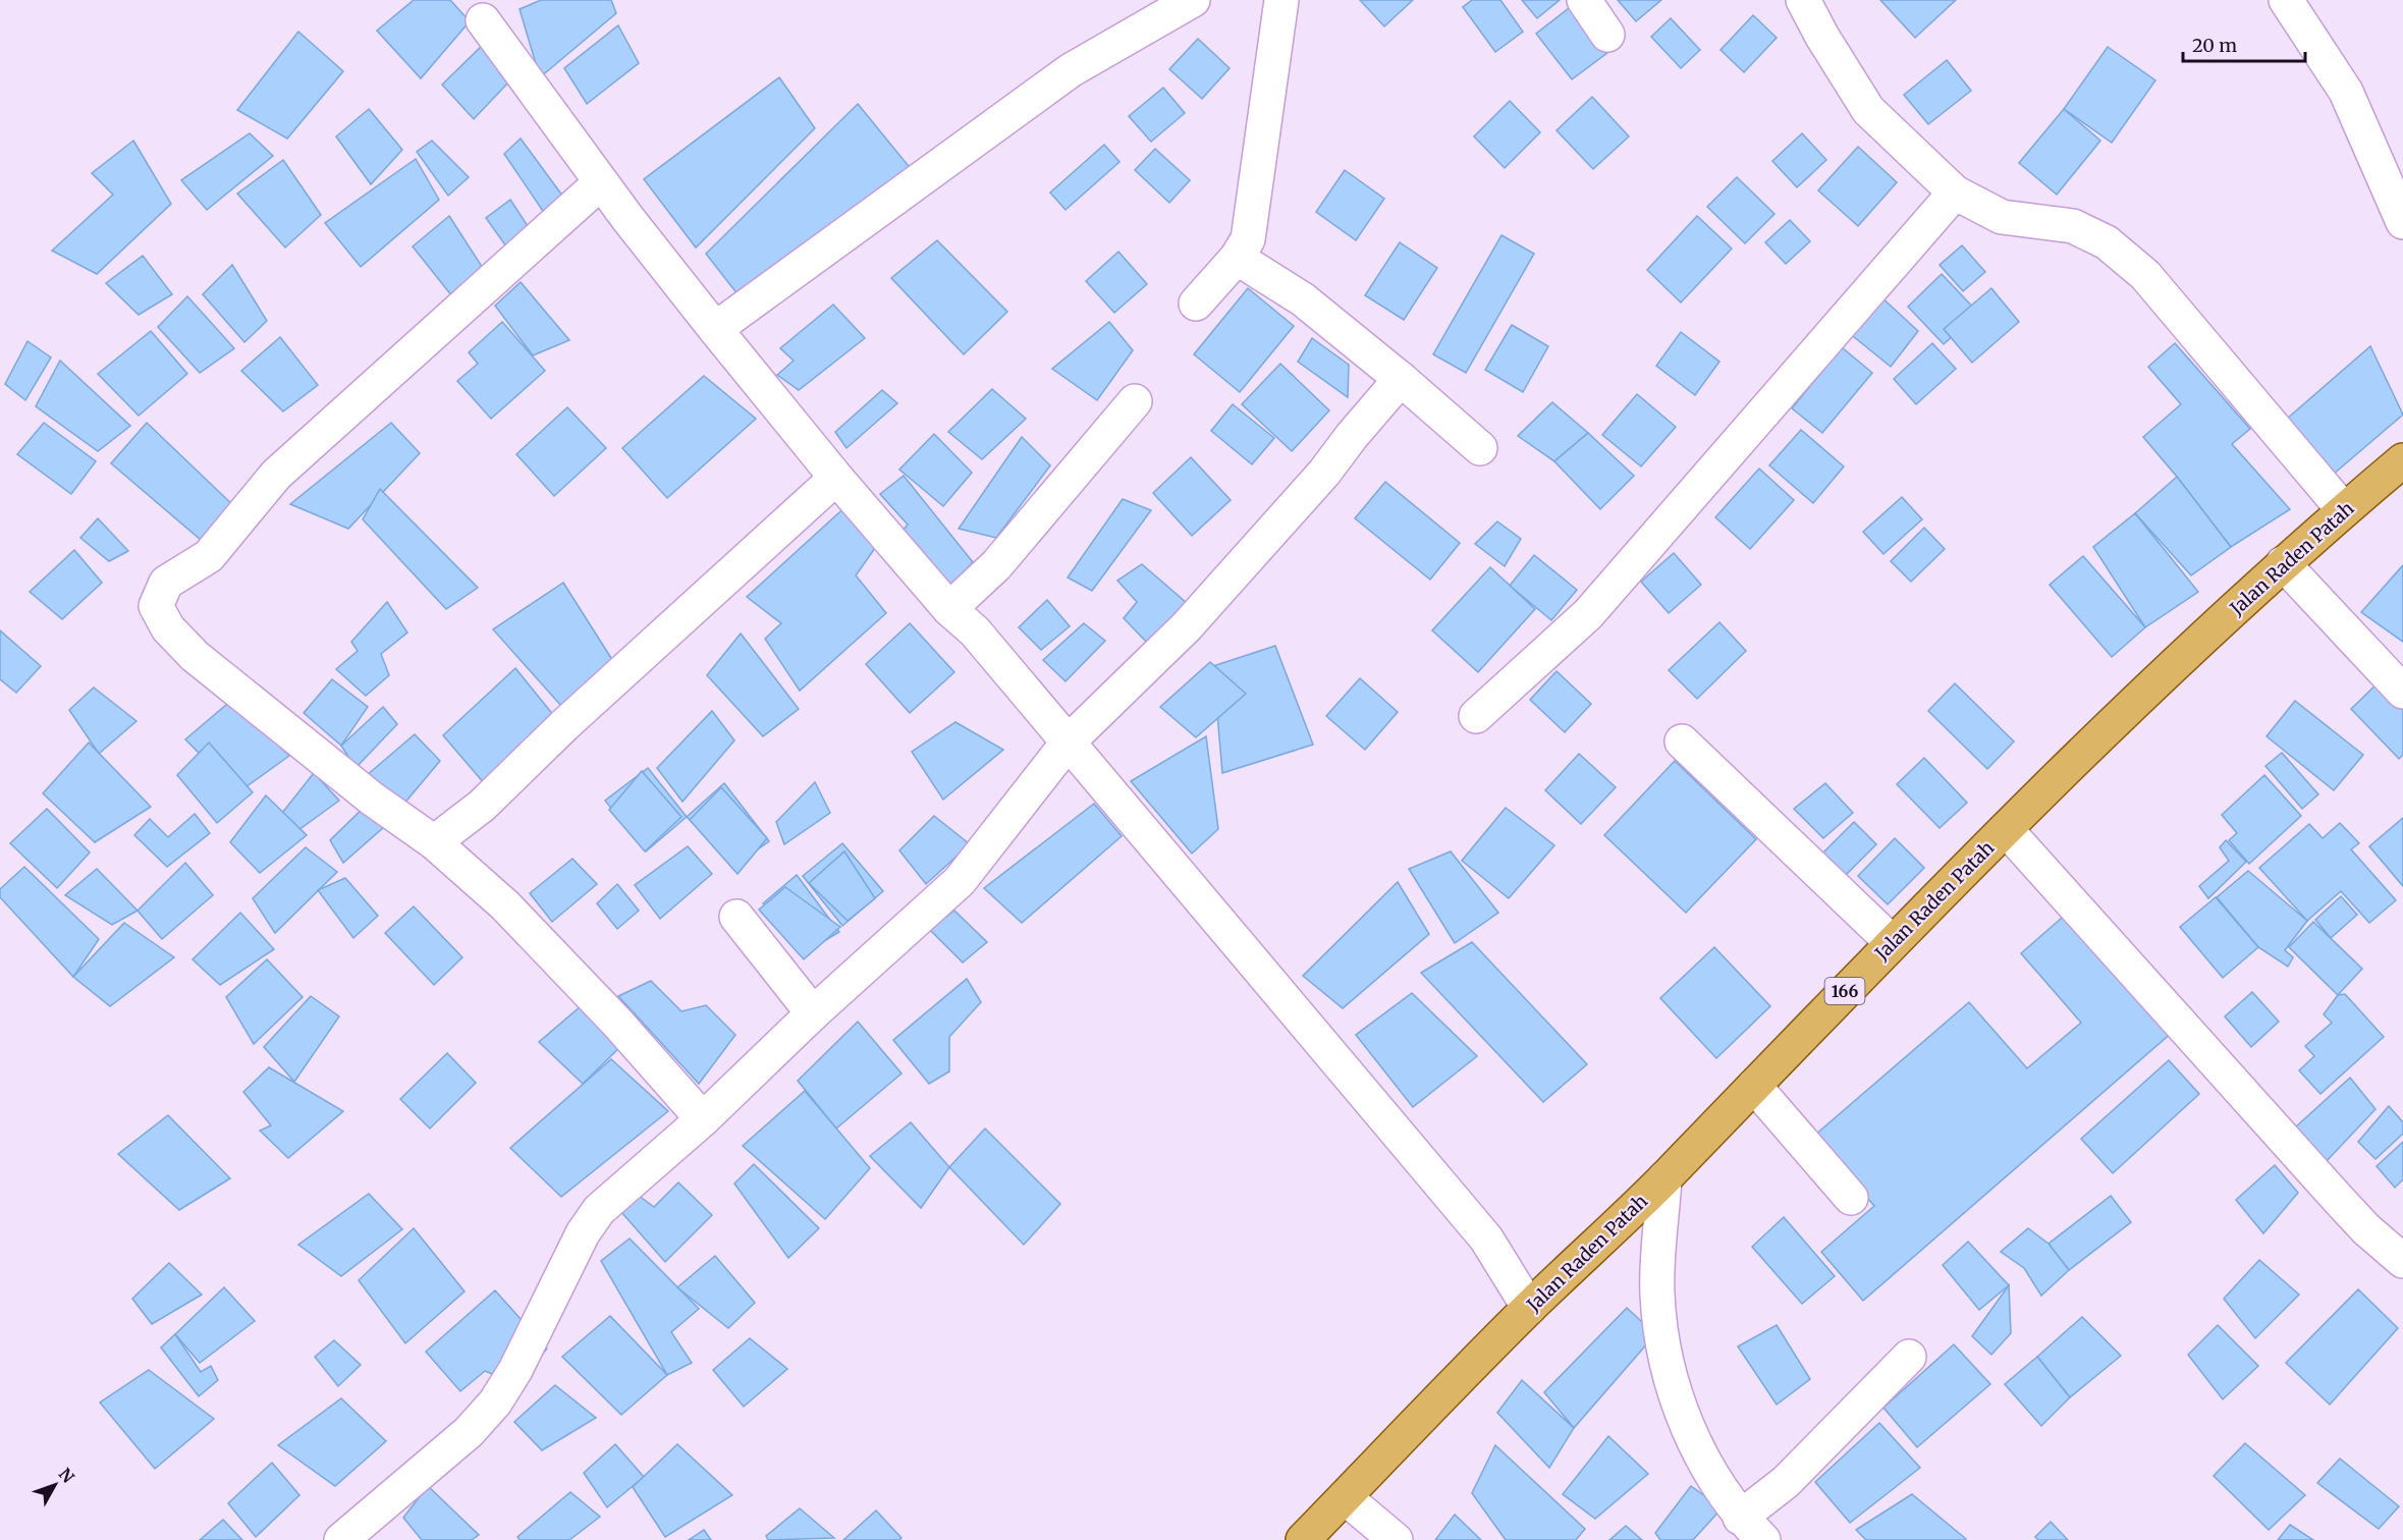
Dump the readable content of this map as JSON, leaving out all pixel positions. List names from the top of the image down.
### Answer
{
  "streets": {
    "main road": ["Jalan Raden Patah", "166"]
  },
  "scale_bar": "20 m",
  "north": "top right"
}
